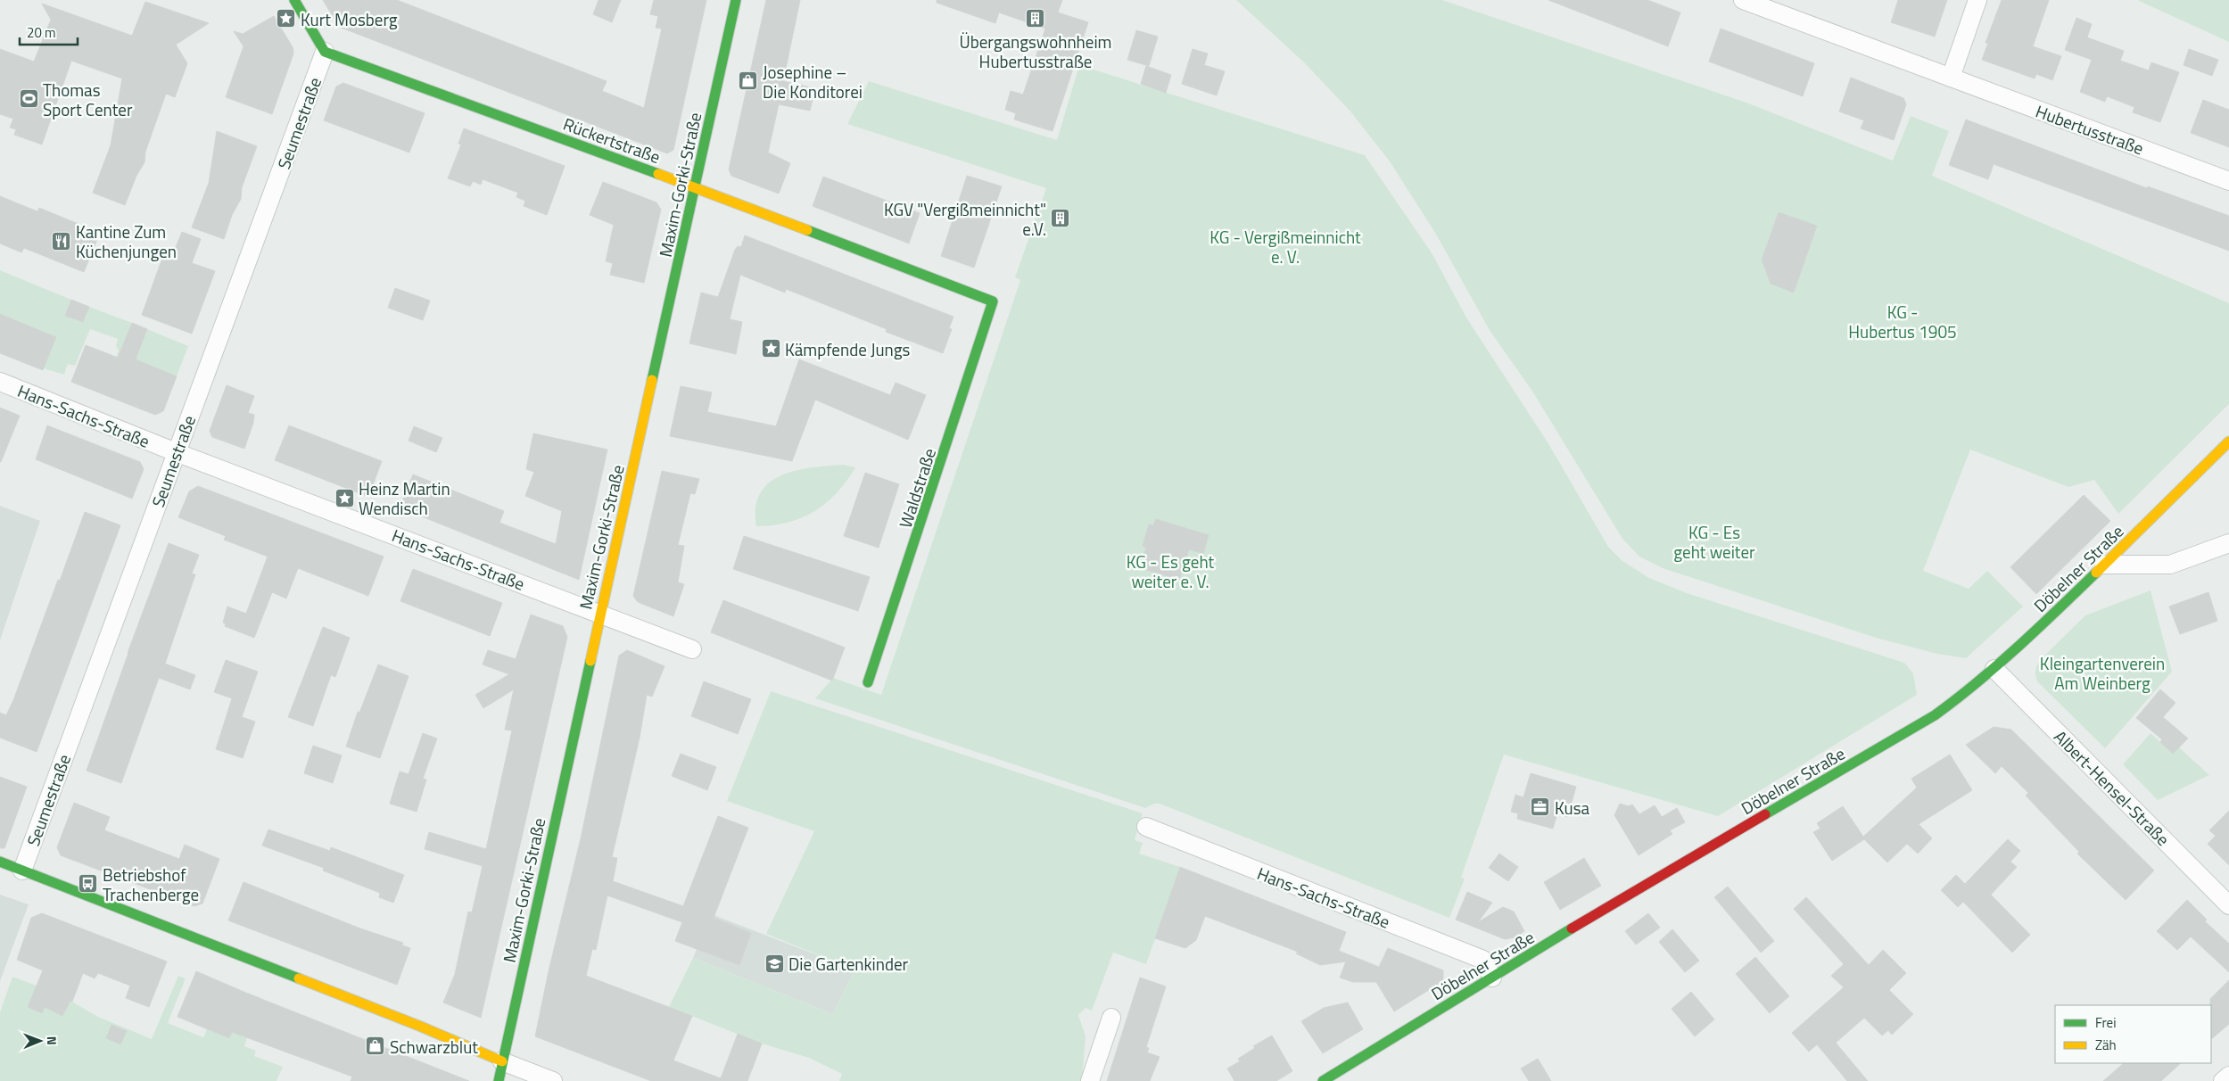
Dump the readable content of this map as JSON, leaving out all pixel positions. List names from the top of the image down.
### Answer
{
  "streets": {
    "street": [
      "Seumestraße",
      "Hubertusstraße",
      "Rückertstraße",
      "Maxim-Gorki-Straße",
      "Hans-Sachs-Straße",
      "Waldstraße",
      "Döbelner Straße",
      "Albert-Hensel-Straße"
    ]
  },
  "crossings": [
    ["Seumestraße", "Rückertstraße"],
    ["Seumestraße", "Hans-Sachs-Straße"],
    ["Rückertstraße", "Maxim-Gorki-Straße"],
    ["Rückertstraße", "Waldstraße"],
    ["Maxim-Gorki-Straße", "Hans-Sachs-Straße"],
    ["Hans-Sachs-Straße", "Döbelner Straße"],
    ["Döbelner Straße", "Albert-Hensel-Straße"]
  ],
  "parks": [
    "KG - Vergißmeinnicht e. V.",
    "KG - Hubertus 1905",
    "KG - Es geht weiter",
    "KG - Es geht weiter e. V.",
    "Kleingartenverein Am Weinberg"
  ],
  "places": {
    "building": ["Übergangswohnheim Hubertusstraße", "KGV \"Vergißmeinnicht\" e.V."],
    "place": ["Kurt Mosberg", "Kämpfende Jungs", "Heinz Martin Wendisch"],
    "shop": ["Josephine – Die Konditorei", "Schwarzblut"],
    "sports": ["Thomas Sport Center"],
    "restaurant": ["Kantine Zum Küchenjungen"],
    "office": ["Kusa"],
    "bus stop": ["Betriebshof Trachenberge"],
    "school or university": ["Die Gartenkinder"]
  },
  "legend": ["Frei", "Zäh"],
  "scale_bar": "20 m",
  "north": "right"
}
